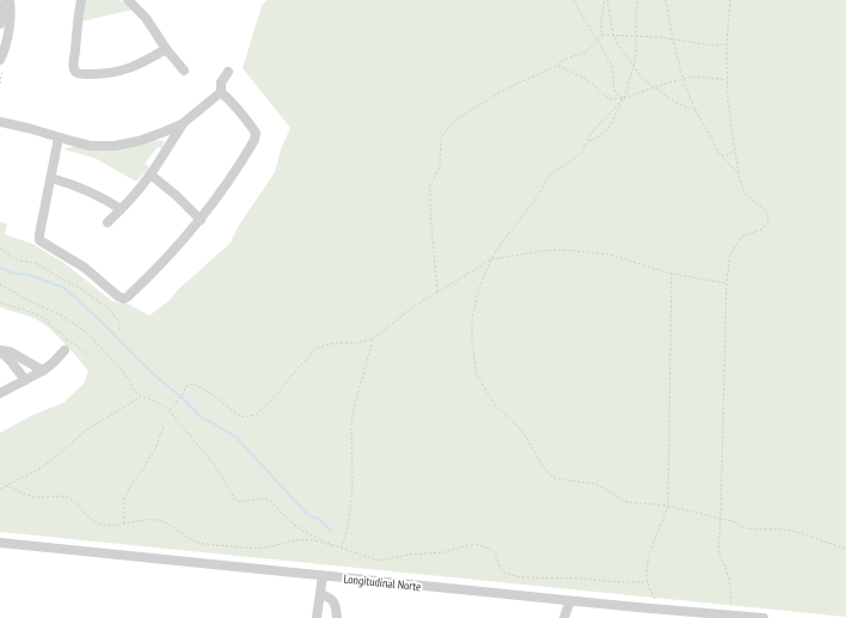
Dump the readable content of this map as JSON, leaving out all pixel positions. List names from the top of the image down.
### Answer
{
  "streets": {
    "street": ["Longitudinal Norte"]
  }
}
